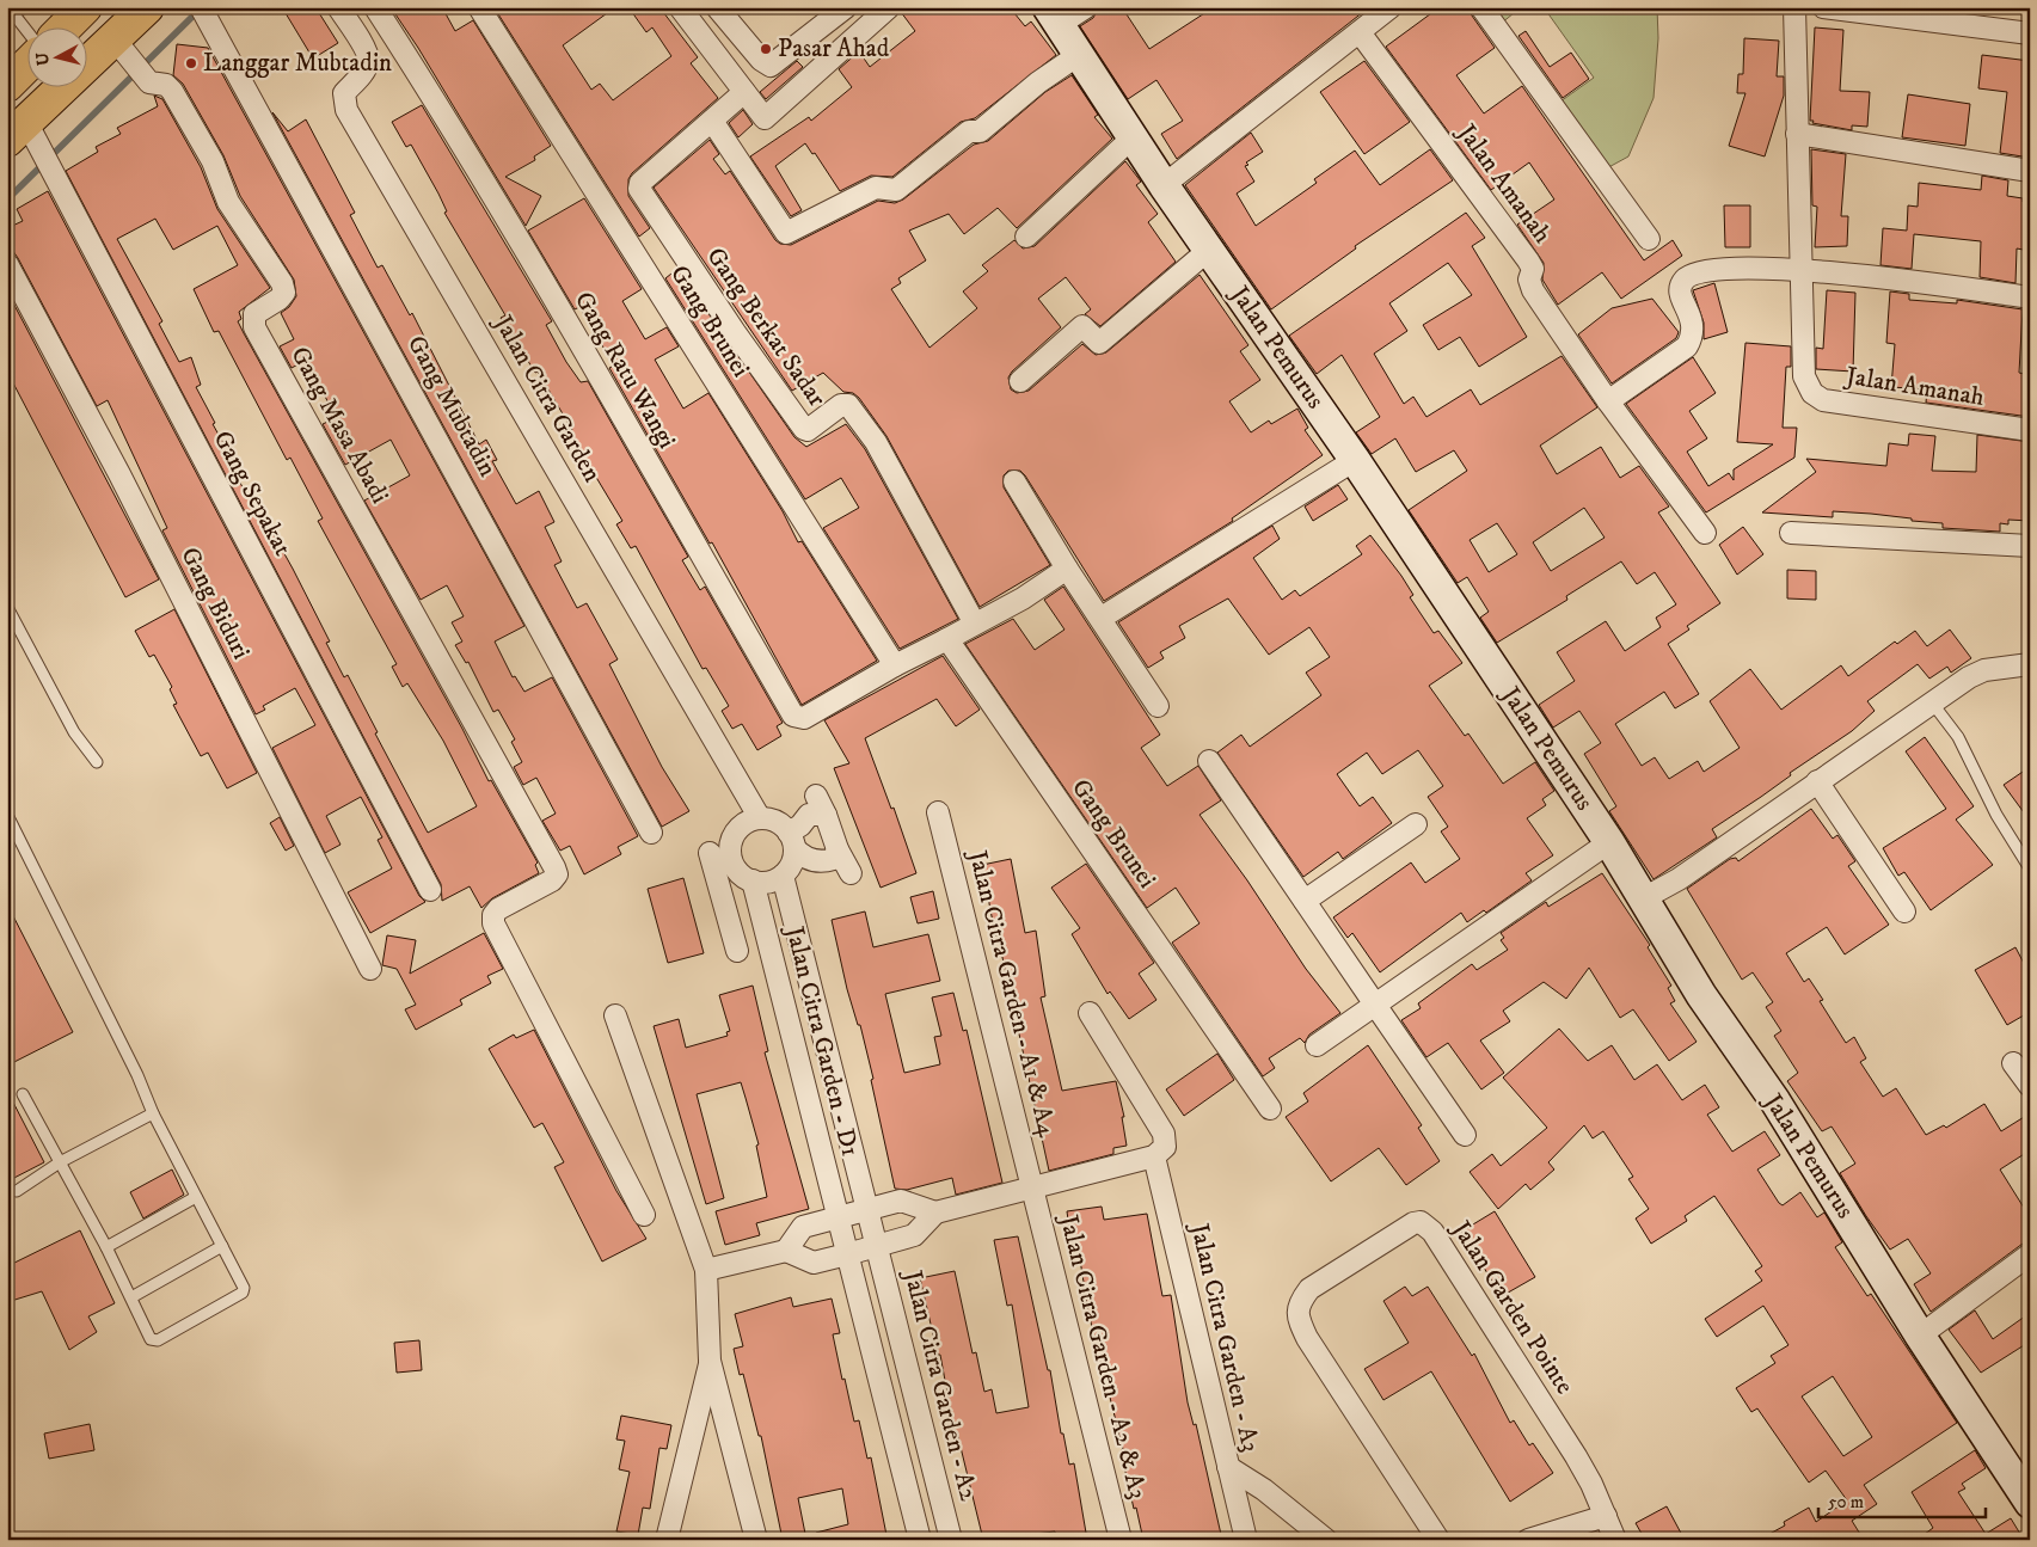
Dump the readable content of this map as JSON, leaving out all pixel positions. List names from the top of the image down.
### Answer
{
  "streets": {
    "street": [
      "Jalan Amanah",
      "Gang Brunei",
      "Gang Berkat Sadar",
      "Jalan Pemurus",
      "Gang Ratu Wangi",
      "Jalan Citra Garden",
      "Gang Mubtadin",
      "Gang Masa Abadi",
      "Gang Sepakat",
      "Gang Biduri",
      "Jalan Citra Garden - A1 & A4",
      "Jalan Citra Garden - D1",
      "Jalan Garden Pointe",
      "Jalan Citra Garden - A3",
      "Jalan Citra Garden - A2 & A3",
      "Jalan Citra Garden - A2"
    ]
  },
  "crossings": [
    ["Gang Brunei", "Gang Ratu Wangi"],
    ["Jalan Citra Garden", "Jalan Citra Garden - D1"],
    ["Jalan Citra Garden", "Jalan Citra Garden - A2"],
    ["Jalan Citra Garden - A1 & A4", "Jalan Citra Garden - A2 & A3"],
    ["Jalan Citra Garden - D1", "Jalan Citra Garden - A2"]
  ],
  "places": ["Pasar Ahad", "Langgar Mubtadin"],
  "scale_bar": "50 m",
  "north": "left"
}
